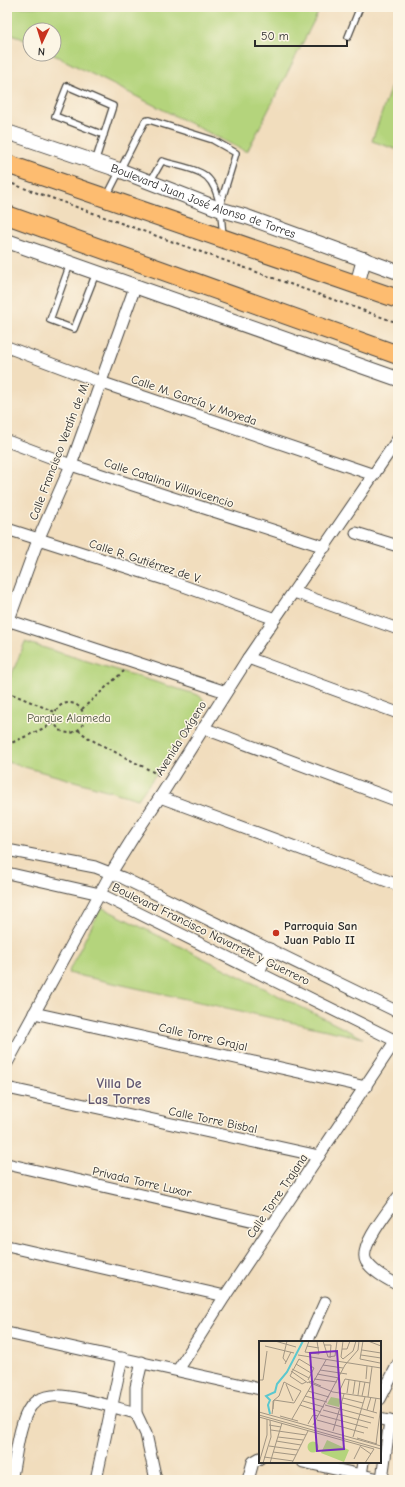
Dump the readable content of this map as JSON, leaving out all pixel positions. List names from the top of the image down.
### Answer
{
  "streets": {
    "street": [
      "Boulevard Juan José Alonso de Torres",
      "Calle M. García y Moyeda",
      "Calle Francisco Verdín de M.",
      "Calle Catalina Villavicencio",
      "Calle R. Gutiérrez de V.",
      "Avenida Oxígeno",
      "Boulevard Francisco Navarrete y Guerrero",
      "Calle Torre Grajal",
      "Calle Torre Bisbal",
      "Privada Torre Luxor",
      "Calle Torre Trajana"
    ]
  },
  "crossings": [
    ["Calle M. García y Moyeda", "Calle Francisco Verdín de M."],
    ["Calle M. García y Moyeda", "Avenida Oxígeno"],
    ["Calle Francisco Verdín de M.", "Calle Catalina Villavicencio"],
    ["Calle Francisco Verdín de M.", "Calle R. Gutiérrez de V."],
    ["Calle Catalina Villavicencio", "Avenida Oxígeno"],
    ["Calle R. Gutiérrez de V.", "Avenida Oxígeno"],
    ["Avenida Oxígeno", "Boulevard Francisco Navarrete y Guerrero"],
    ["Avenida Oxígeno", "Calle Torre Grajal"],
    ["Boulevard Francisco Navarrete y Guerrero", "Calle Torre Trajana"],
    ["Calle Torre Grajal", "Calle Torre Trajana"],
    ["Calle Torre Bisbal", "Calle Torre Trajana"],
    ["Privada Torre Luxor", "Calle Torre Trajana"]
  ],
  "districts": ["Villa De Las Torres"],
  "parks": ["Parque Alameda"],
  "places": ["Parroquia San Juan Pablo II"],
  "scale_bar": "50 m",
  "north": "bottom"
}
